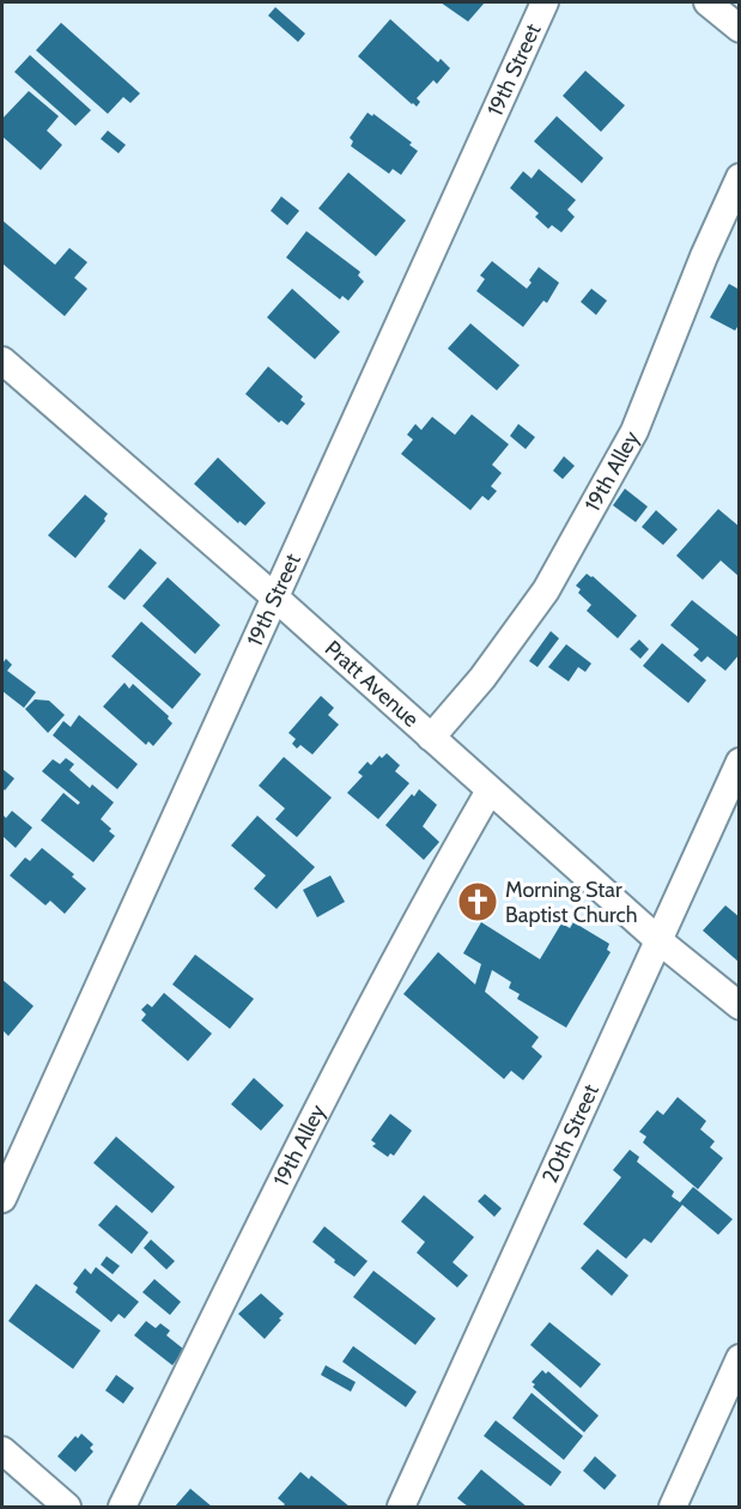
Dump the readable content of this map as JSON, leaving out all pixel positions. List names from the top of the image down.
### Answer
{
  "streets": {
    "street": [
      "19th Street",
      "19th Alley",
      "Pratt Avenue",
      "20th Street"
    ]
  },
  "crossings": [
    ["19th Street", "Pratt Avenue"],
    ["19th Alley", "Pratt Avenue"],
    ["Pratt Avenue", "20th Street"]
  ],
  "places": {
    "church": ["Morning Star Baptist Church"]
  }
}
